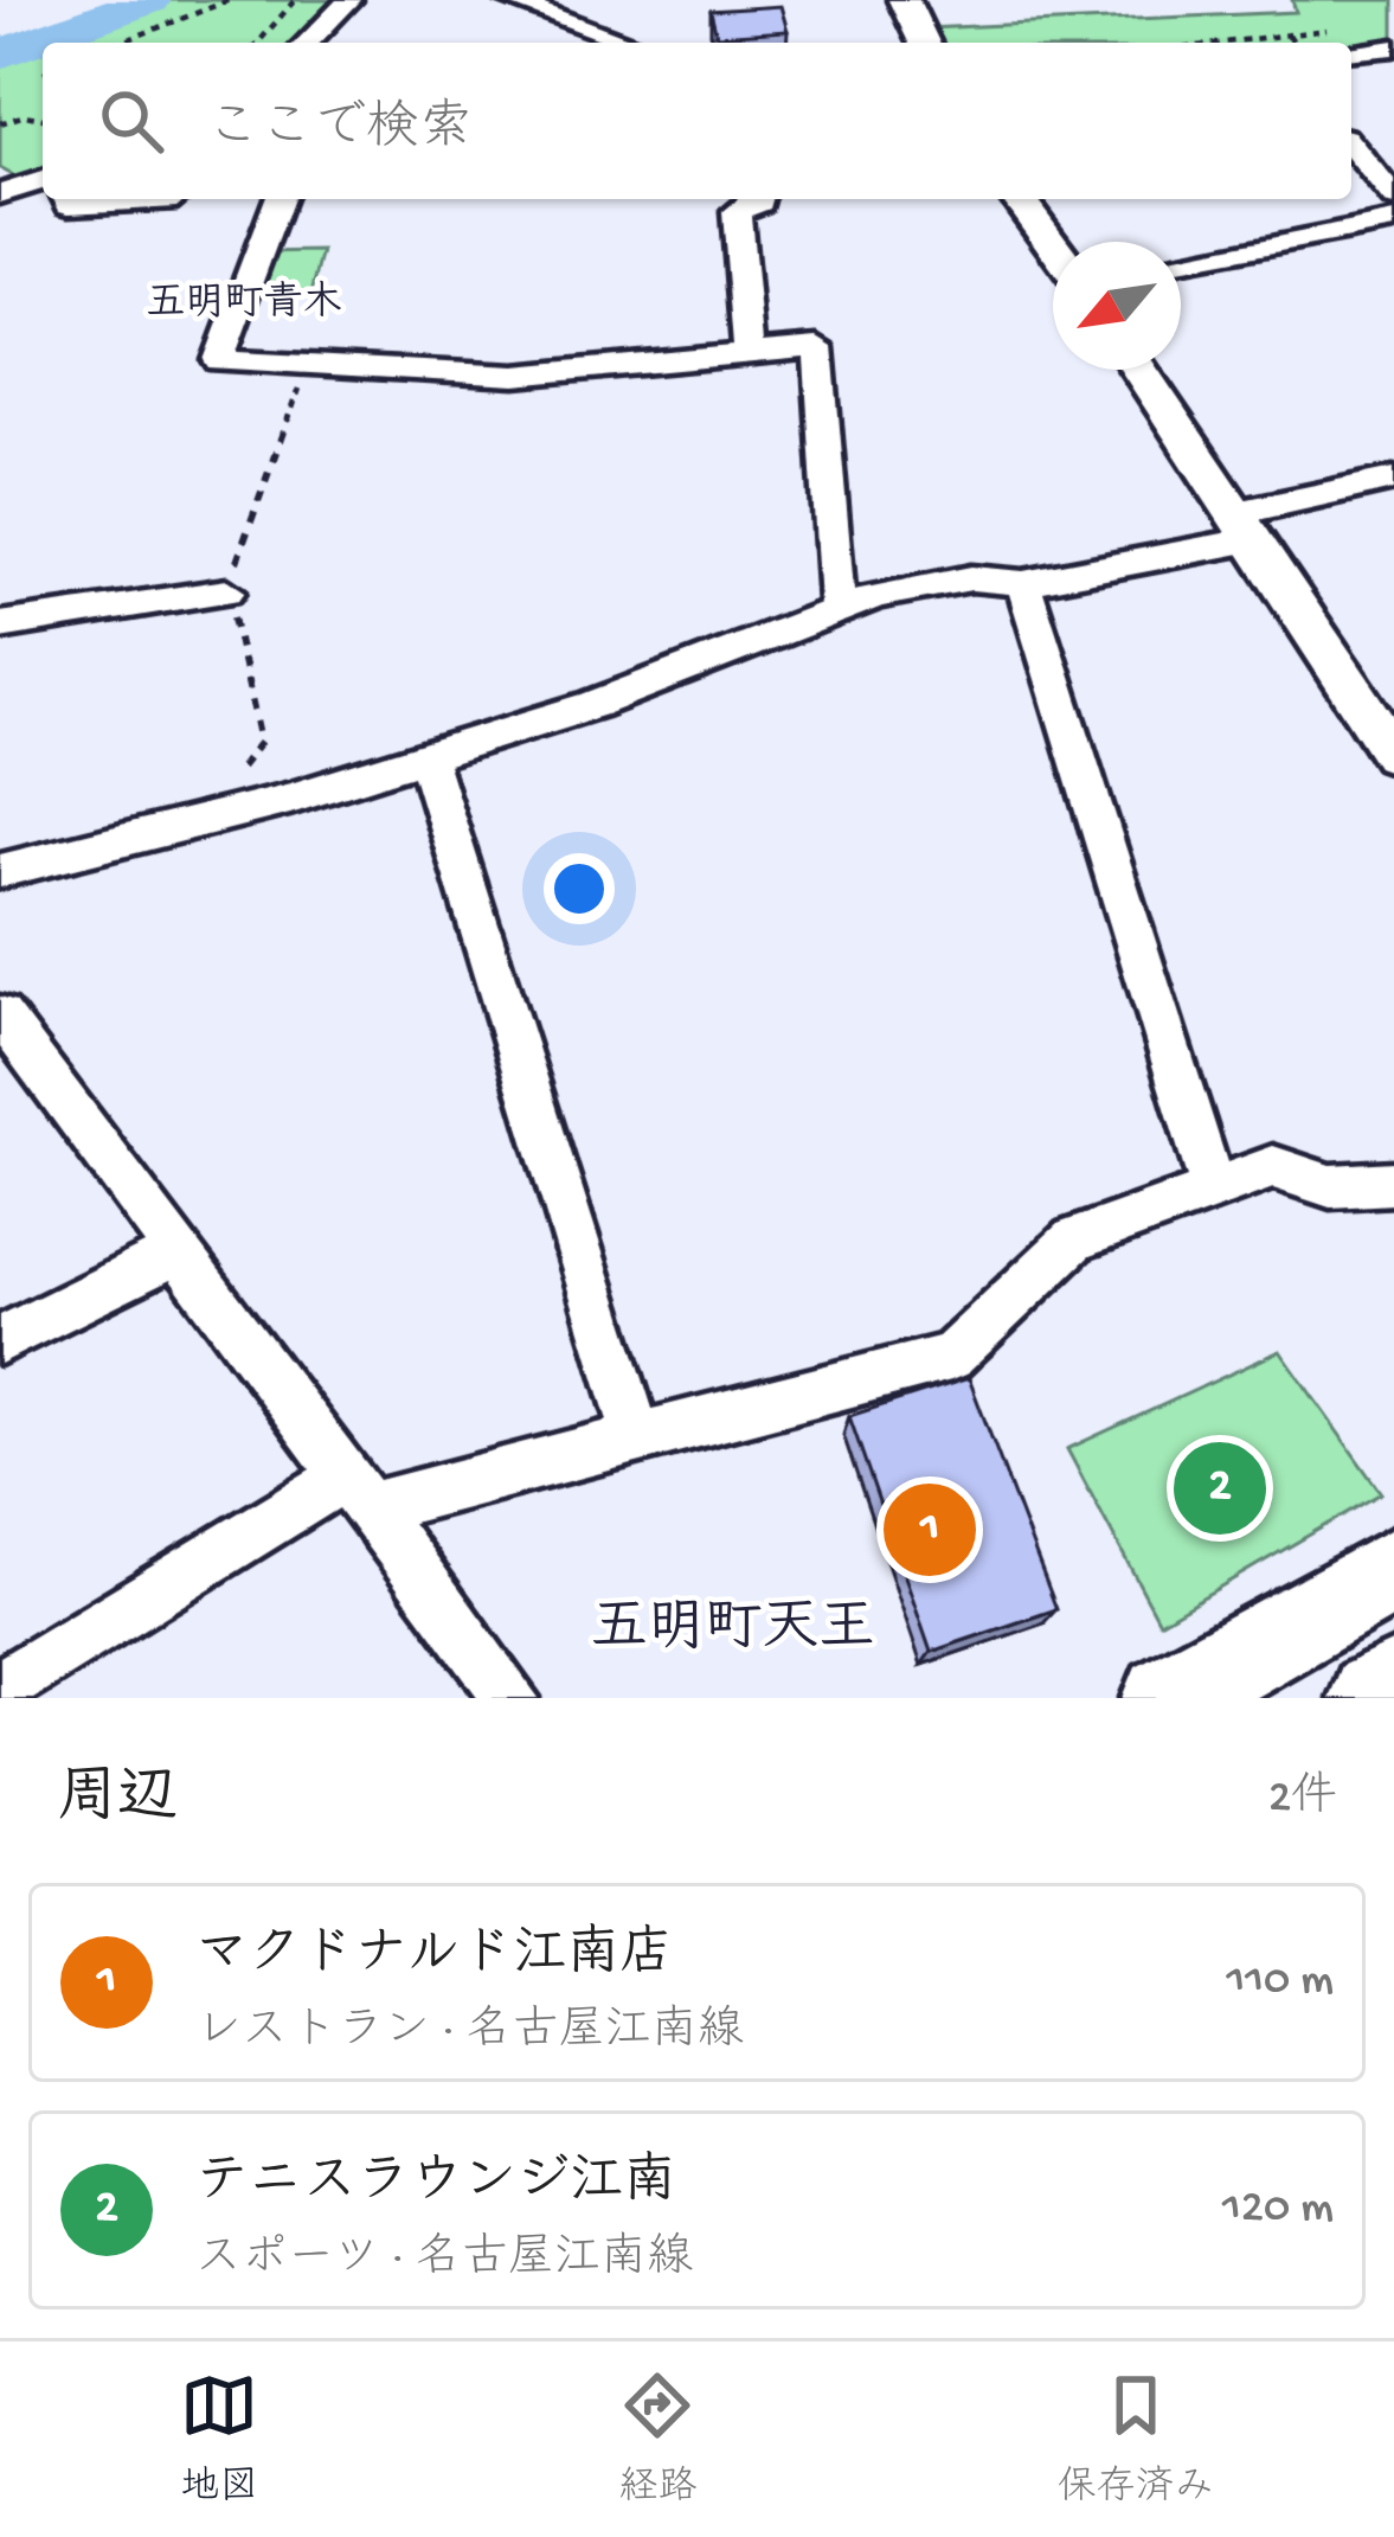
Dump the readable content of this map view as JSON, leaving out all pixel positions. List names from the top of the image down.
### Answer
{
  "districts": ["五明町青木", "五明町天王"],
  "north": "bottom left",
  "page": {
    "search": "ここで検索",
    "pins": ["2", "1"],
    "heading": ["周辺", "2件"],
    "list": [
      {
        "mark": "1",
        "name": "マクドナルド江南店",
        "note": "レストラン · 名古屋江南線",
        "value": "110 m"
      },
      {
        "mark": "2",
        "name": "テニスラウンジ江南",
        "note": "スポーツ · 名古屋江南線",
        "value": "120 m"
      }
    ],
    "nav": ["地図", "経路", "保存済み"]
  }
}
